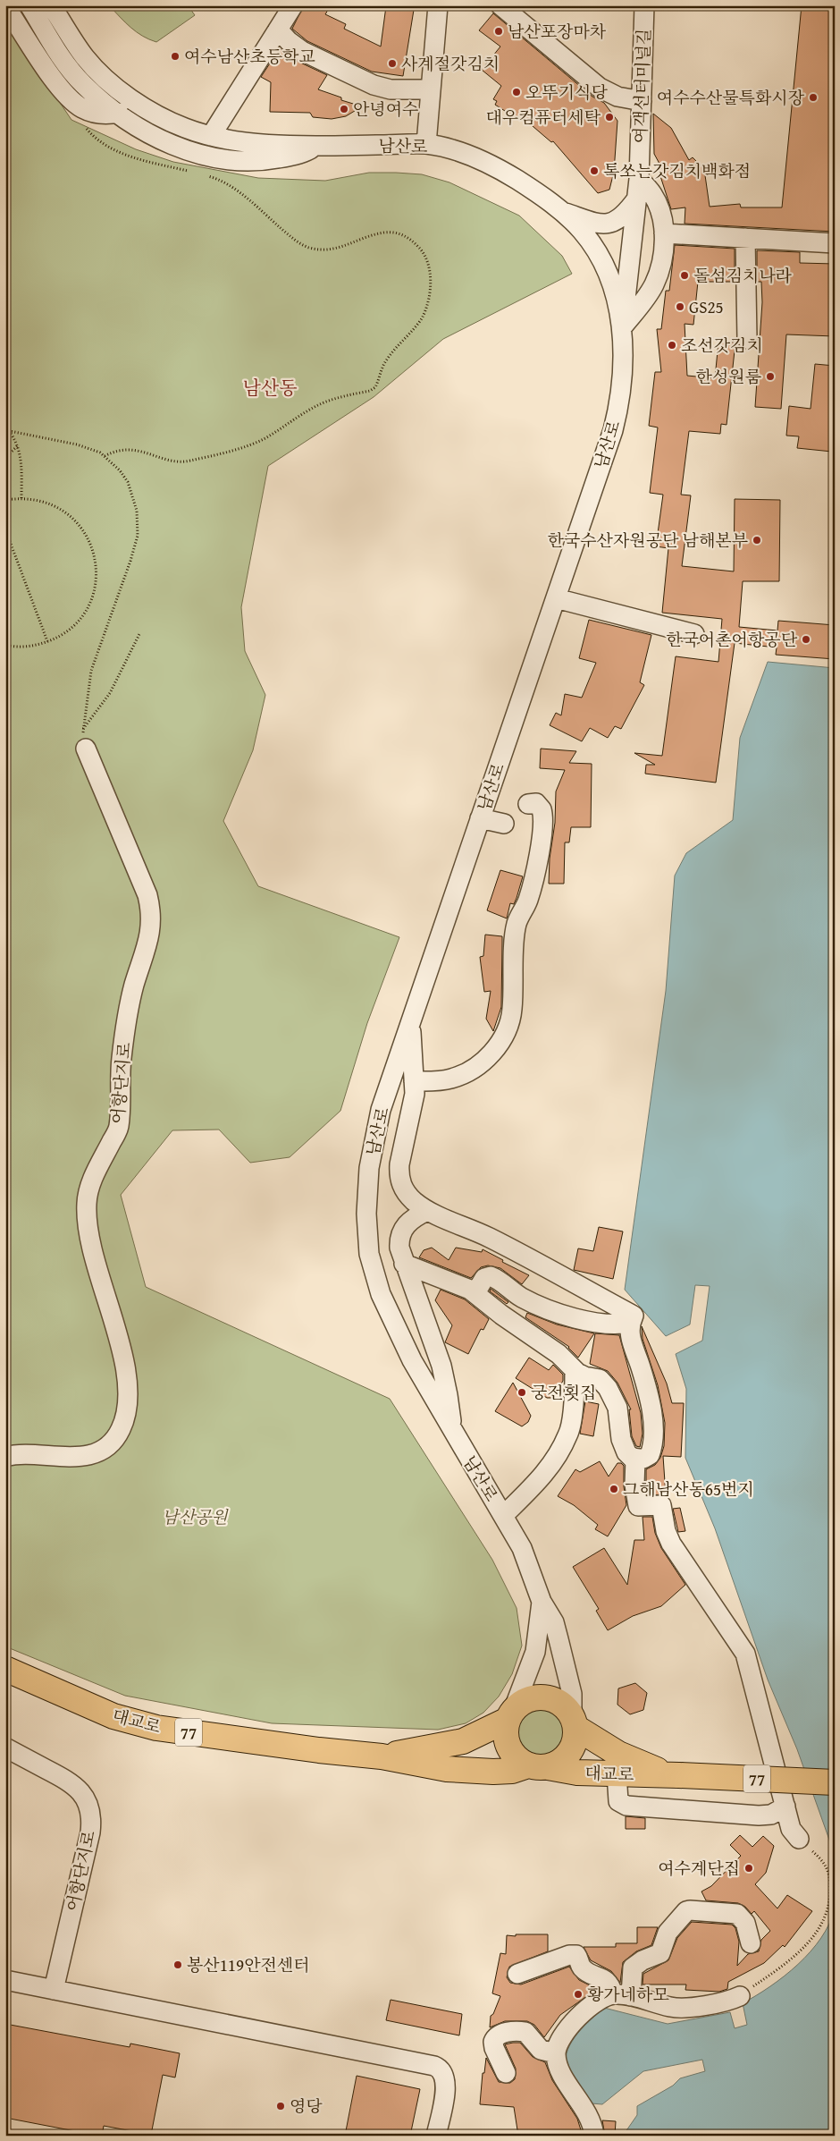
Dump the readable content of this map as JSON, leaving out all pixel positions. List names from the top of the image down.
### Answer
{
  "streets": {
    "main road": ["대교로", "77"],
    "street": ["여객선터미널길", "남산로", "어항단지로"]
  },
  "crossings": [
    ["여객선터미널길", "남산로"],
    ["남산로", "대교로"],
    ["대교로", "77"]
  ],
  "districts": ["남산동"],
  "parks": ["남산공원"],
  "places": [
    "남산포장마차",
    "여수남산초등학교",
    "사계절갓김치",
    "오뚜기식당",
    "여수수산물특화시장",
    "안녕여수",
    "대우컴퓨터세탁",
    "톡쏘는갓김치백화점",
    "돌섬김치나라",
    "GS25",
    "조선갓김치",
    "한성원룸",
    "한국수산자원공단 남해본부",
    "한국어촌어항공단",
    "궁전횟집",
    "그해남산동65번지",
    "여수계단집",
    "봉산119안전센터",
    "황가네하모",
    "영당"
  ]
}
